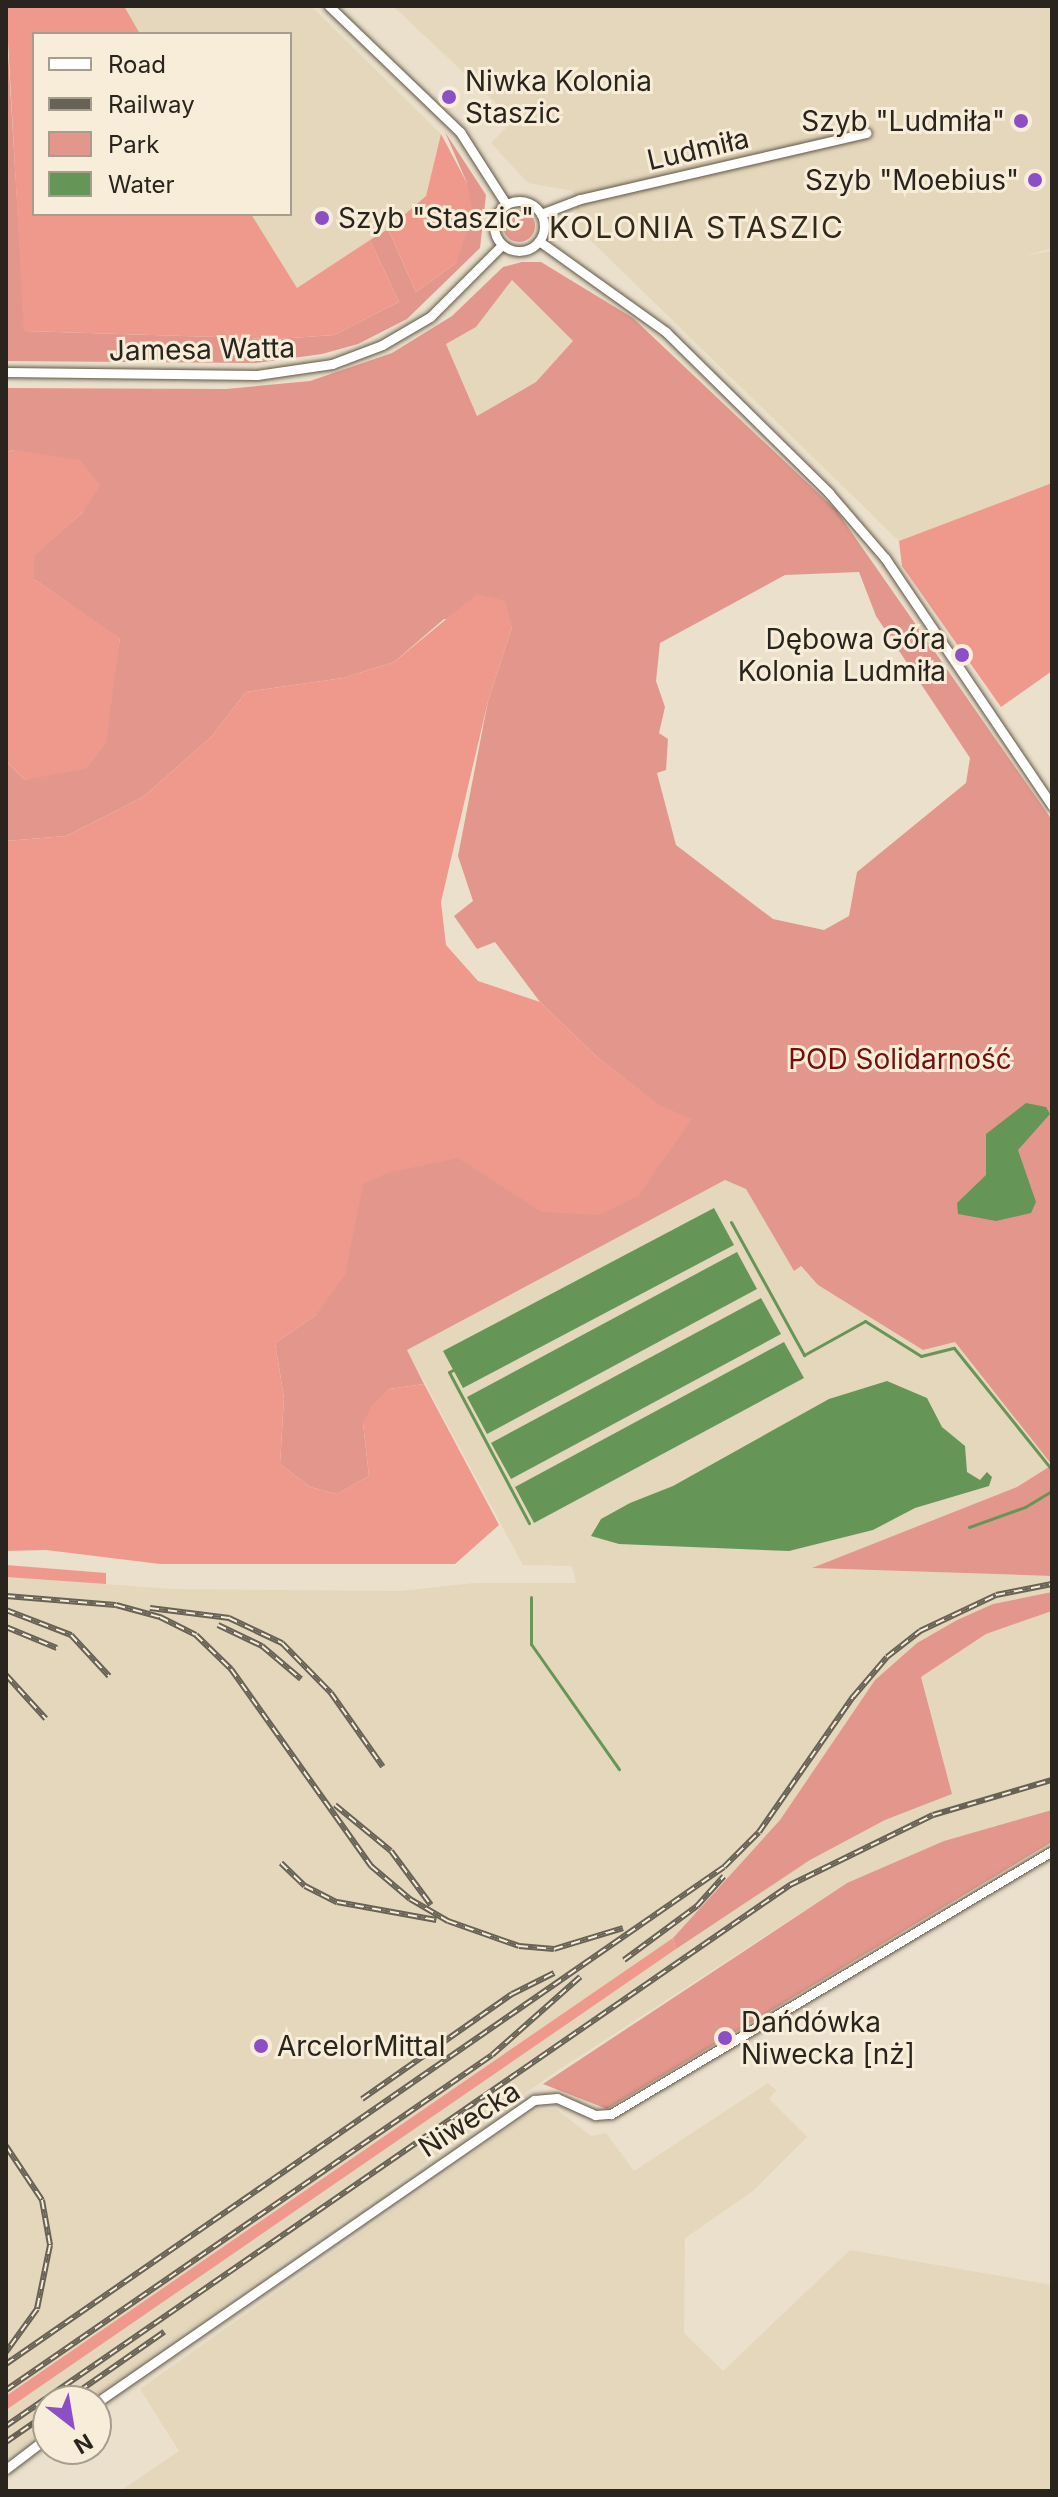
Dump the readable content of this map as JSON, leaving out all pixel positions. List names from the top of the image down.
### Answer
{
  "streets": {
    "street": ["Ludmiła", "Jamesa Watta", "Niwecka"]
  },
  "crossings": [
    ["Ludmiła", "Jamesa Watta"]
  ],
  "districts": ["KOLONIA STASZIC"],
  "parks": ["POD Solidarność"],
  "places": [
    "Niwka Kolonia Staszic",
    "Szyb \"Ludmiła\"",
    "Szyb \"Moebius\"",
    "Szyb \"Staszic\"",
    "Dębowa Góra Kolonia Ludmiła",
    "Dańdówka Niwecka [nż]",
    "ArcelorMittal"
  ],
  "legend": [
    "Road",
    "Railway",
    "Park",
    "Water"
  ],
  "north": "bottom right"
}
